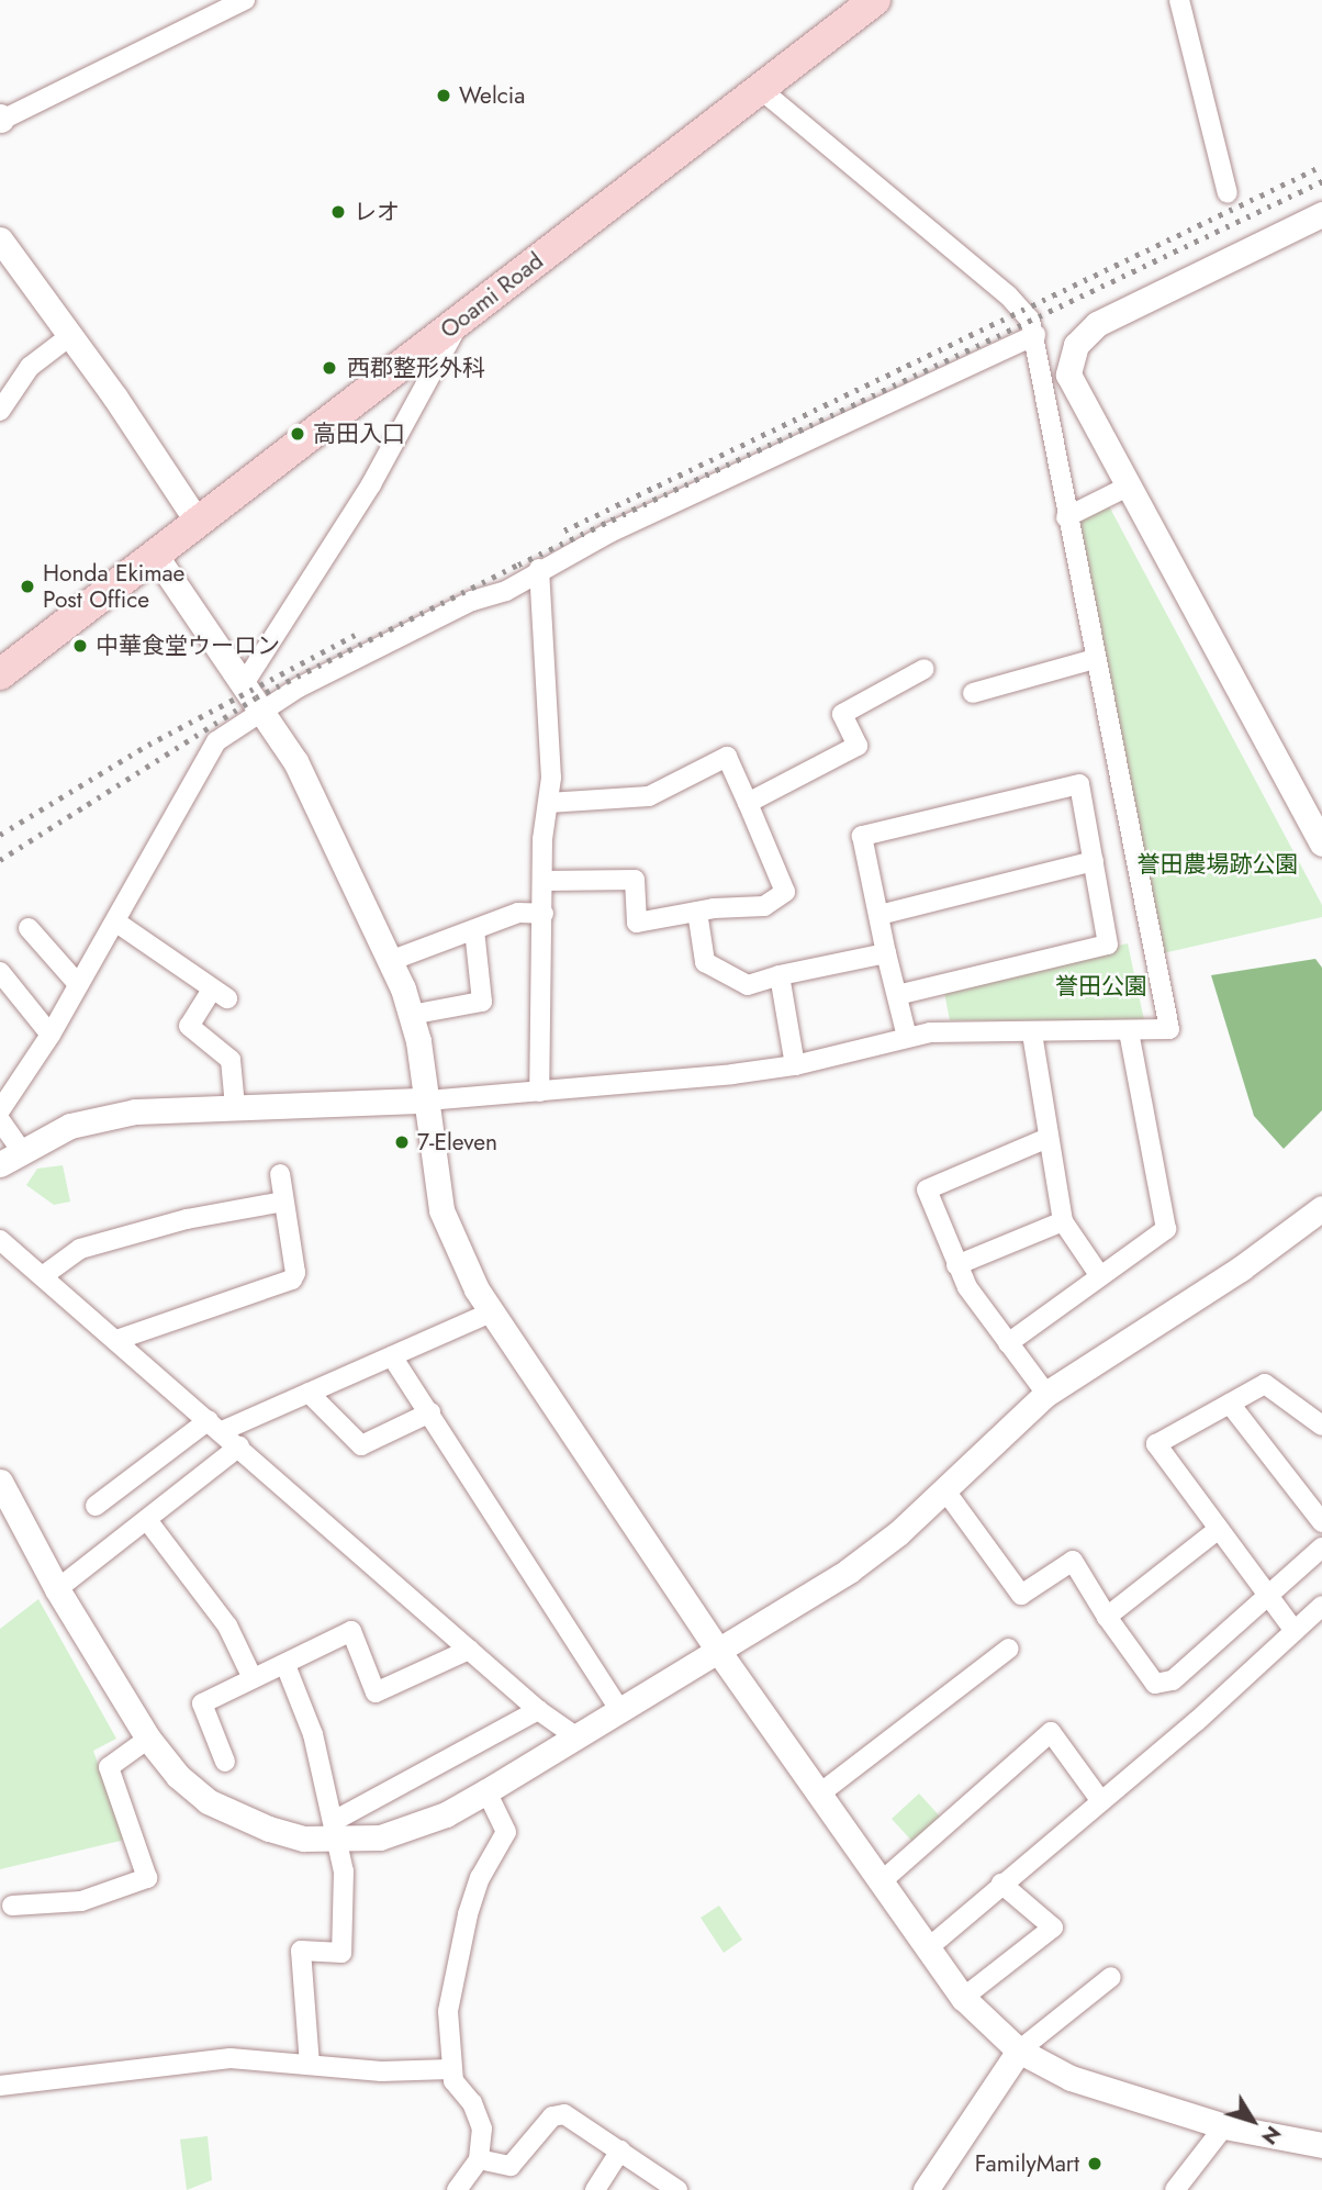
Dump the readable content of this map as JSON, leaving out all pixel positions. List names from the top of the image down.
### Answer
{
  "streets": {
    "main road": ["Ooami Road"]
  },
  "parks": ["誉田農場跡公園", "誉田公園"],
  "places": [
    "Welcia",
    "レオ",
    "西郡整形外科",
    "高田入口",
    "Honda Ekimae Post Office",
    "中華食堂ウーロン",
    "7-Eleven",
    "FamilyMart"
  ],
  "north": "bottom right"
}
